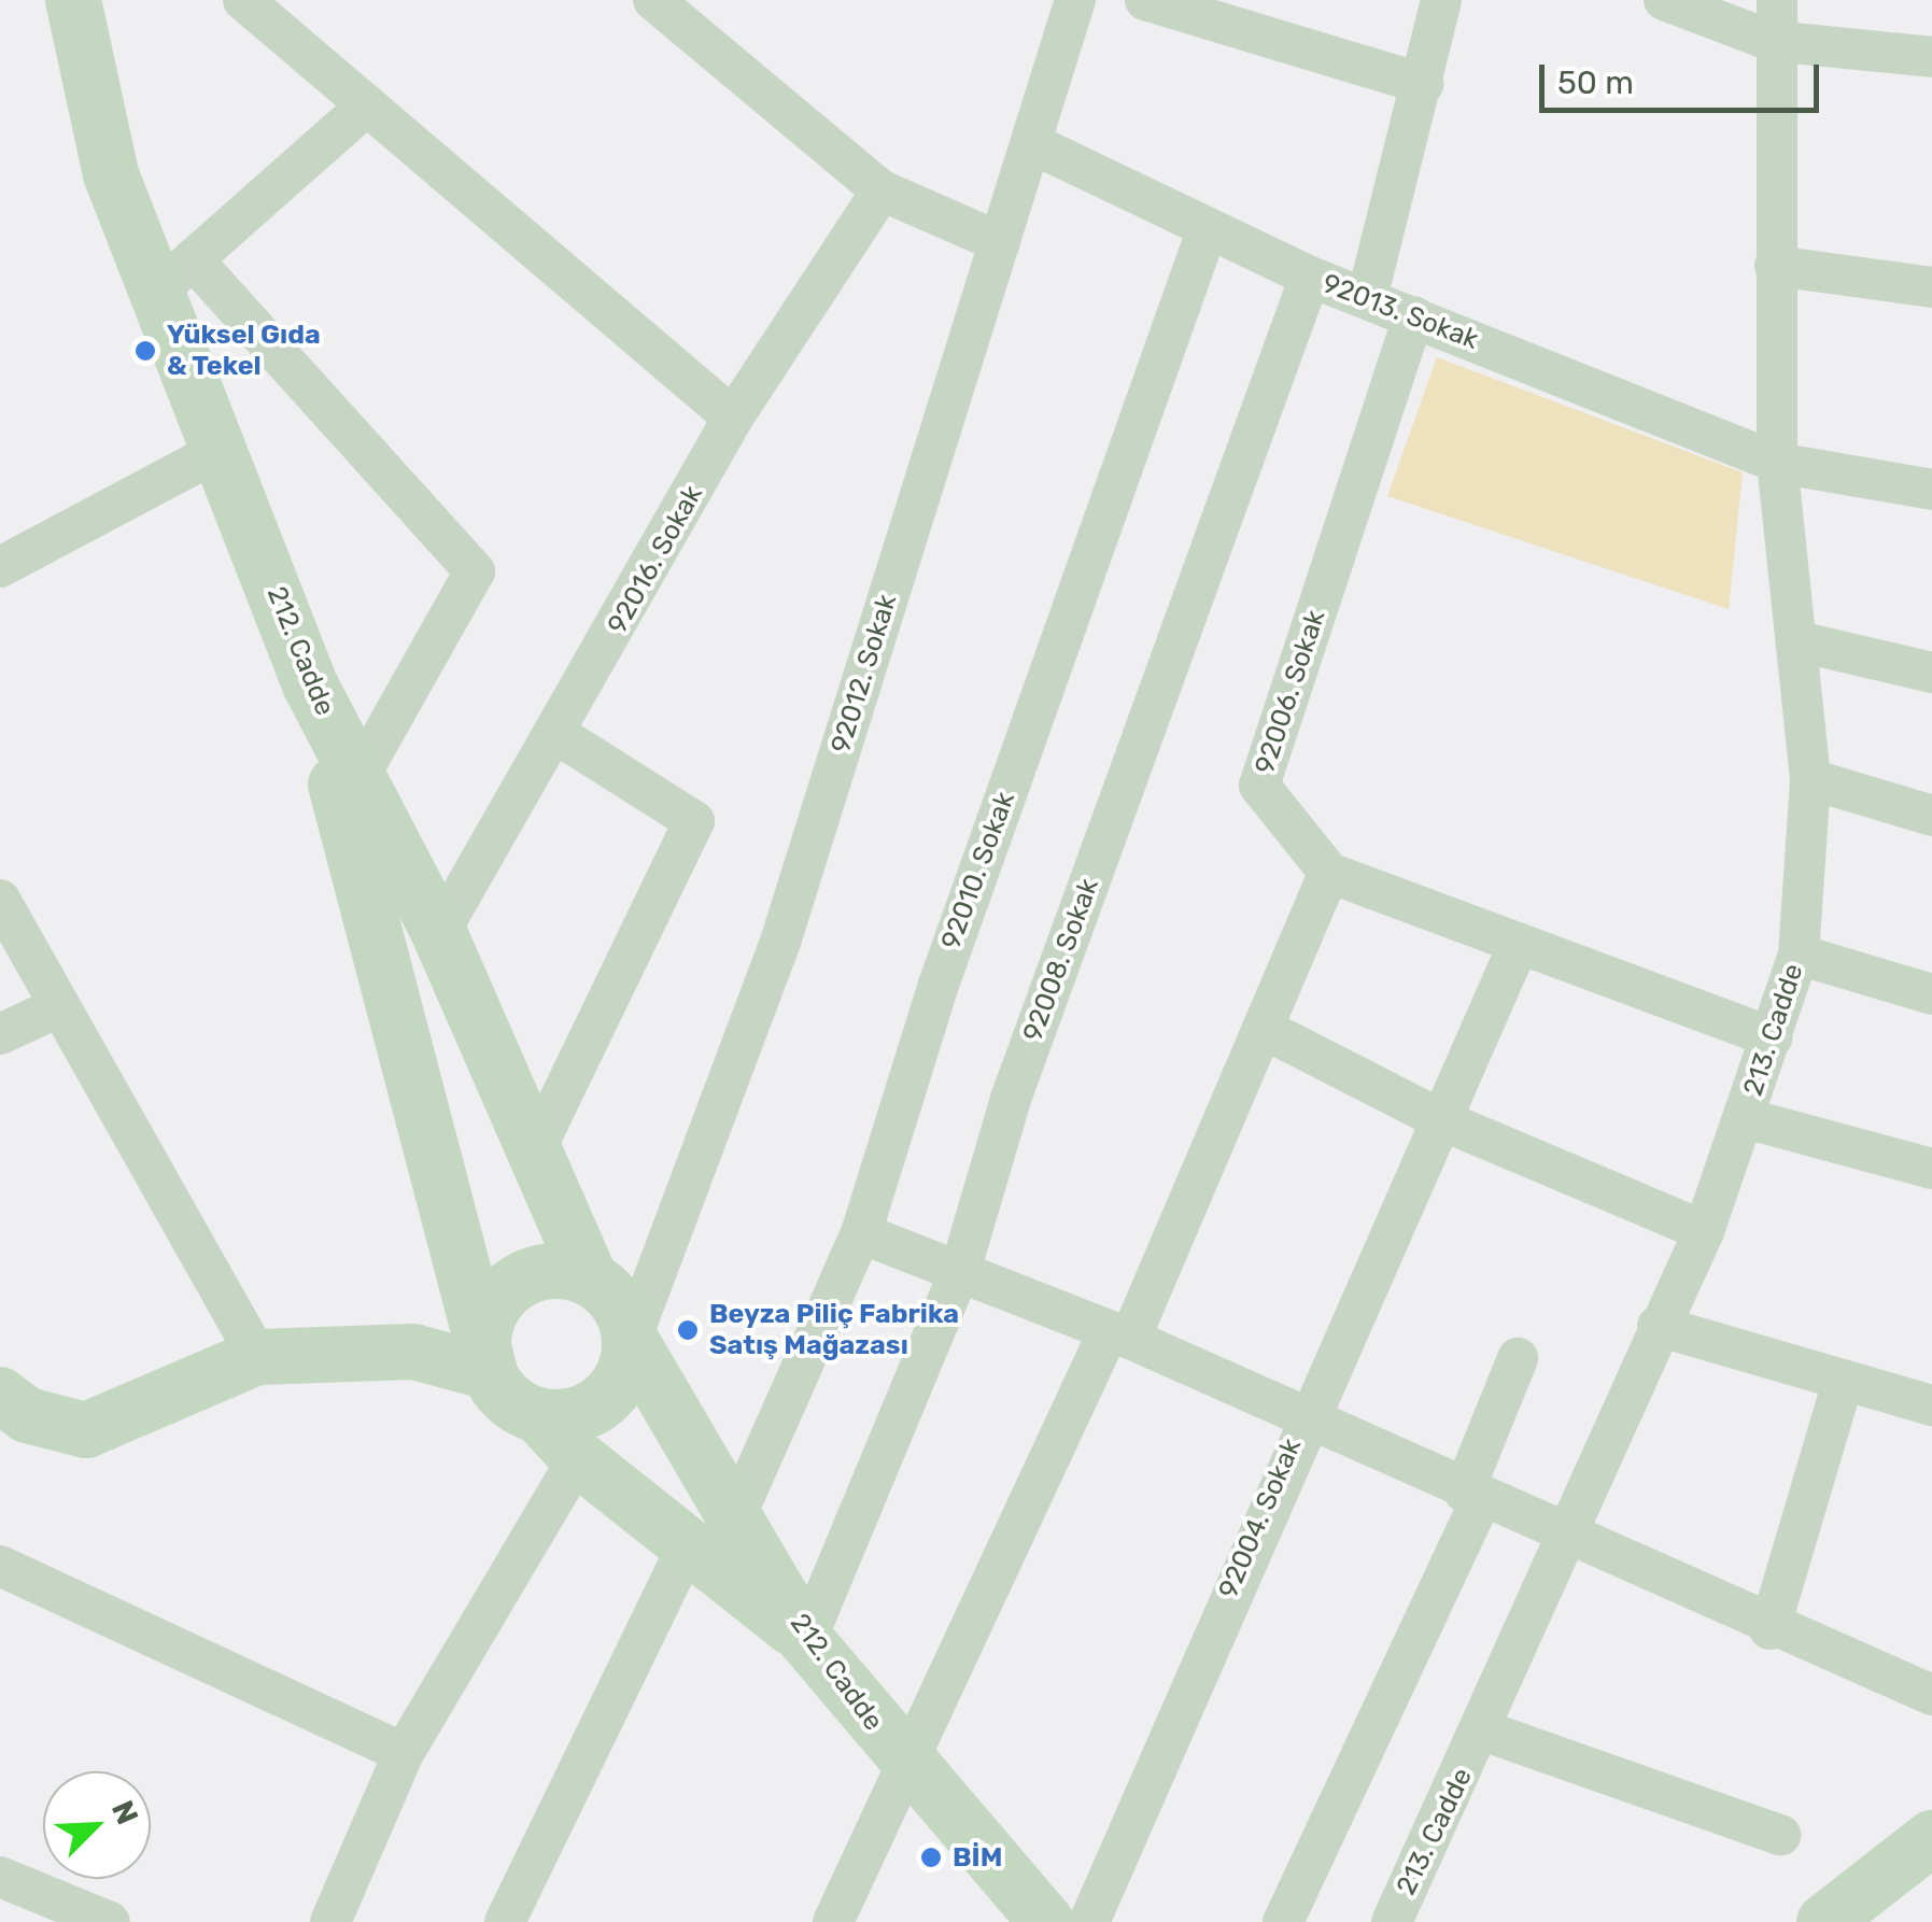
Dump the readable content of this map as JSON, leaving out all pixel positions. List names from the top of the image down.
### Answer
{
  "streets": {
    "street": [
      "92013. Sokak",
      "92016. Sokak",
      "212. Cadde",
      "92012. Sokak",
      "92006. Sokak",
      "92010. Sokak",
      "92008. Sokak",
      "213. Cadde",
      "92004. Sokak"
    ]
  },
  "crossings": [
    ["92013. Sokak", "92012. Sokak"],
    ["92013. Sokak", "92006. Sokak"],
    ["92013. Sokak", "92010. Sokak"],
    ["92013. Sokak", "92008. Sokak"],
    ["92013. Sokak", "213. Cadde"],
    ["92016. Sokak", "212. Cadde"],
    ["212. Cadde", "92012. Sokak"],
    ["212. Cadde", "92010. Sokak"],
    ["212. Cadde", "92008. Sokak"]
  ],
  "places": ["Yüksel Gıda & Tekel", "Beyza Piliç Fabrika Satış Mağazası", "BİM"],
  "scale_bar": "50 m",
  "north": "top right"
}
